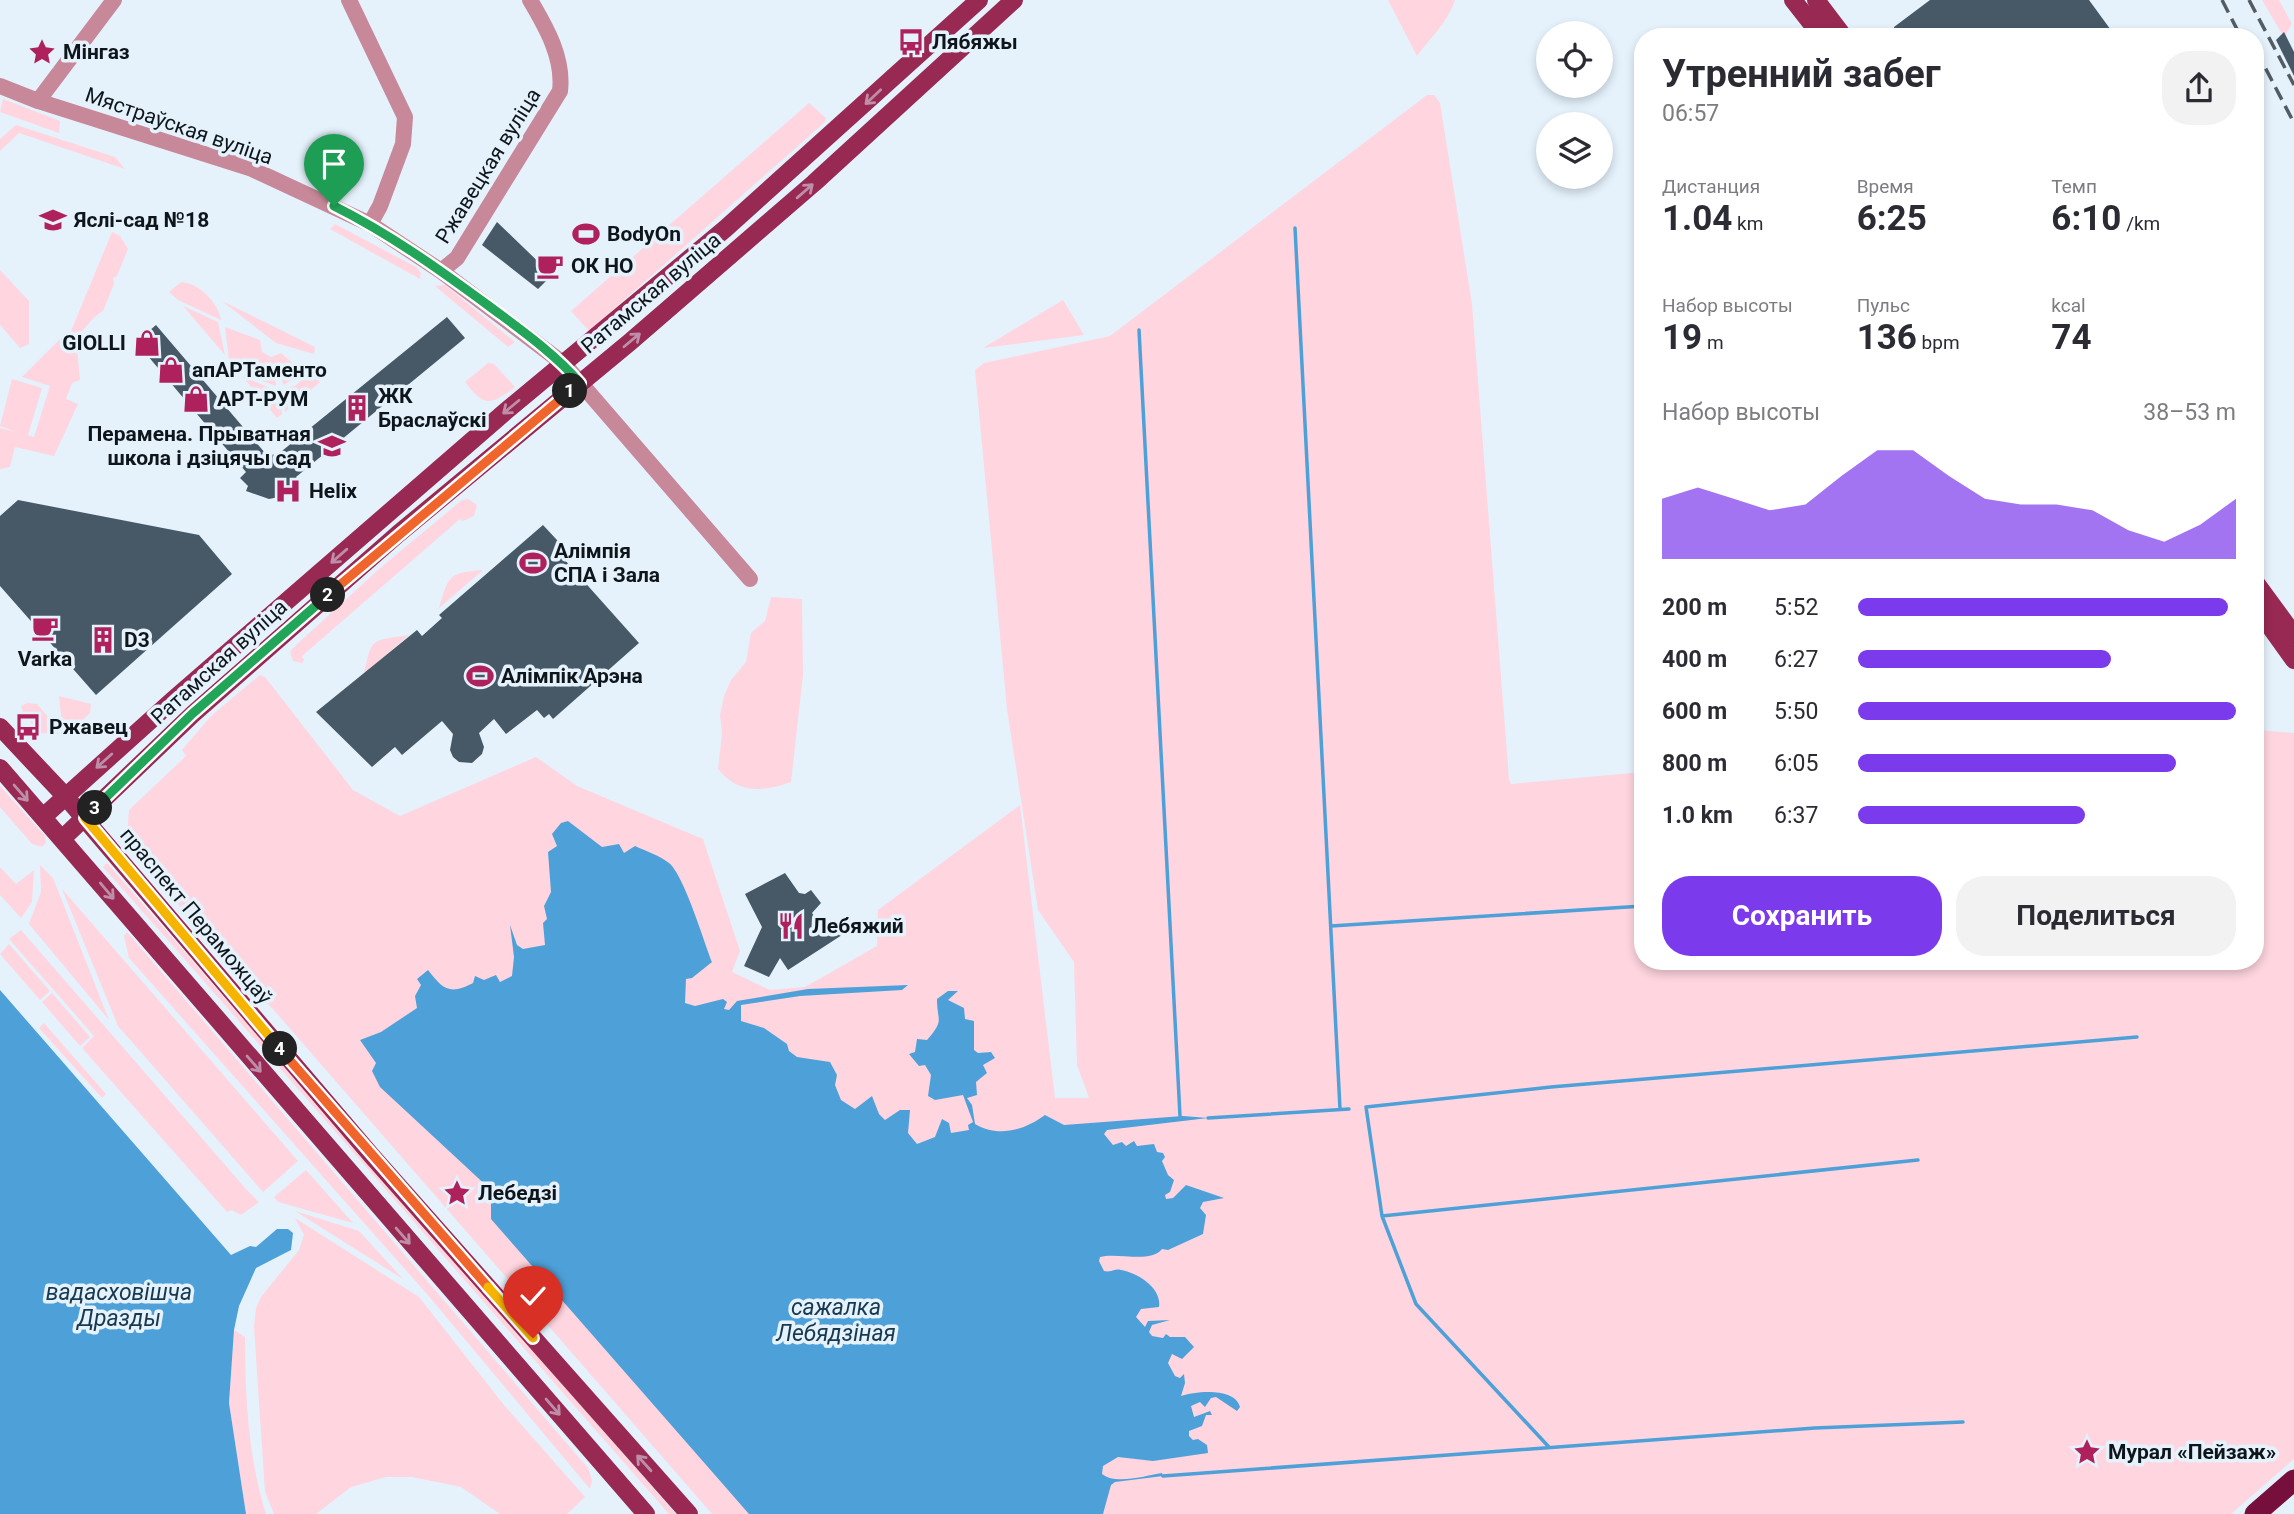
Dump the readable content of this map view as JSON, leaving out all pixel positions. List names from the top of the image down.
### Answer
{
  "streets": {
    "main road": ["Ратамская вуліца", "праспект Пераможцаў"],
    "street": ["Мястраўская вуліца", "Ржавецкая вуліца"]
  },
  "crossings": [
    ["Мястраўская вуліца", "Ржавецкая вуліца"],
    ["Мястраўская вуліца", "Ратамская вуліца"],
    ["Ратамская вуліца", "праспект Пераможцаў"]
  ],
  "water": ["вадасховішча Дразды", "сажалка Лебядзіная"],
  "places": {
    "bus stop": ["Лябяжы", "Ржавец"],
    "place": ["Мінгаз", "Лебедзі", "Мурал «Пейзаж»"],
    "school or university": ["Яслі-сад №18", "Перамена. Прыватная школа і дзіцячы сад"],
    "sports": ["BodyOn", "Алімпія СПА і Зала", "Алімпік Арэна"],
    "cafe": ["ОК НО", "Varka"],
    "shop": ["GIOLLI", "апАРТаменто", "АРТ-РУМ"],
    "building": ["ЖК Браслаўскі", "D3"],
    "hospital": ["Helix"],
    "restaurant": ["Лебяжий"]
  },
  "page": {
    "heading": ["Утренний забег", "06:57"],
    "stats": [
      ["Дистанция", "1.04 km"],
      ["Время", "6:25"],
      ["Темп", "6:10 /km"],
      ["Набор высоты", "19 m"],
      ["Пульс", "136 bpm"],
      ["kcal", "74"]
    ],
    "pins": [
      "1",
      "2",
      "3",
      "4"
    ],
    "chart": ["Набор высоты", "38–53 m"],
    "list": [
      {
        "name": "200 m",
        "note": "5:52"
      },
      {
        "name": "400 m",
        "note": "6:27"
      },
      {
        "name": "600 m",
        "note": "5:50"
      },
      {
        "name": "800 m",
        "note": "6:05"
      },
      {
        "name": "1.0 km",
        "note": "6:37"
      }
    ],
    "buttons": ["Сохранить", "Поделиться"]
  }
}
